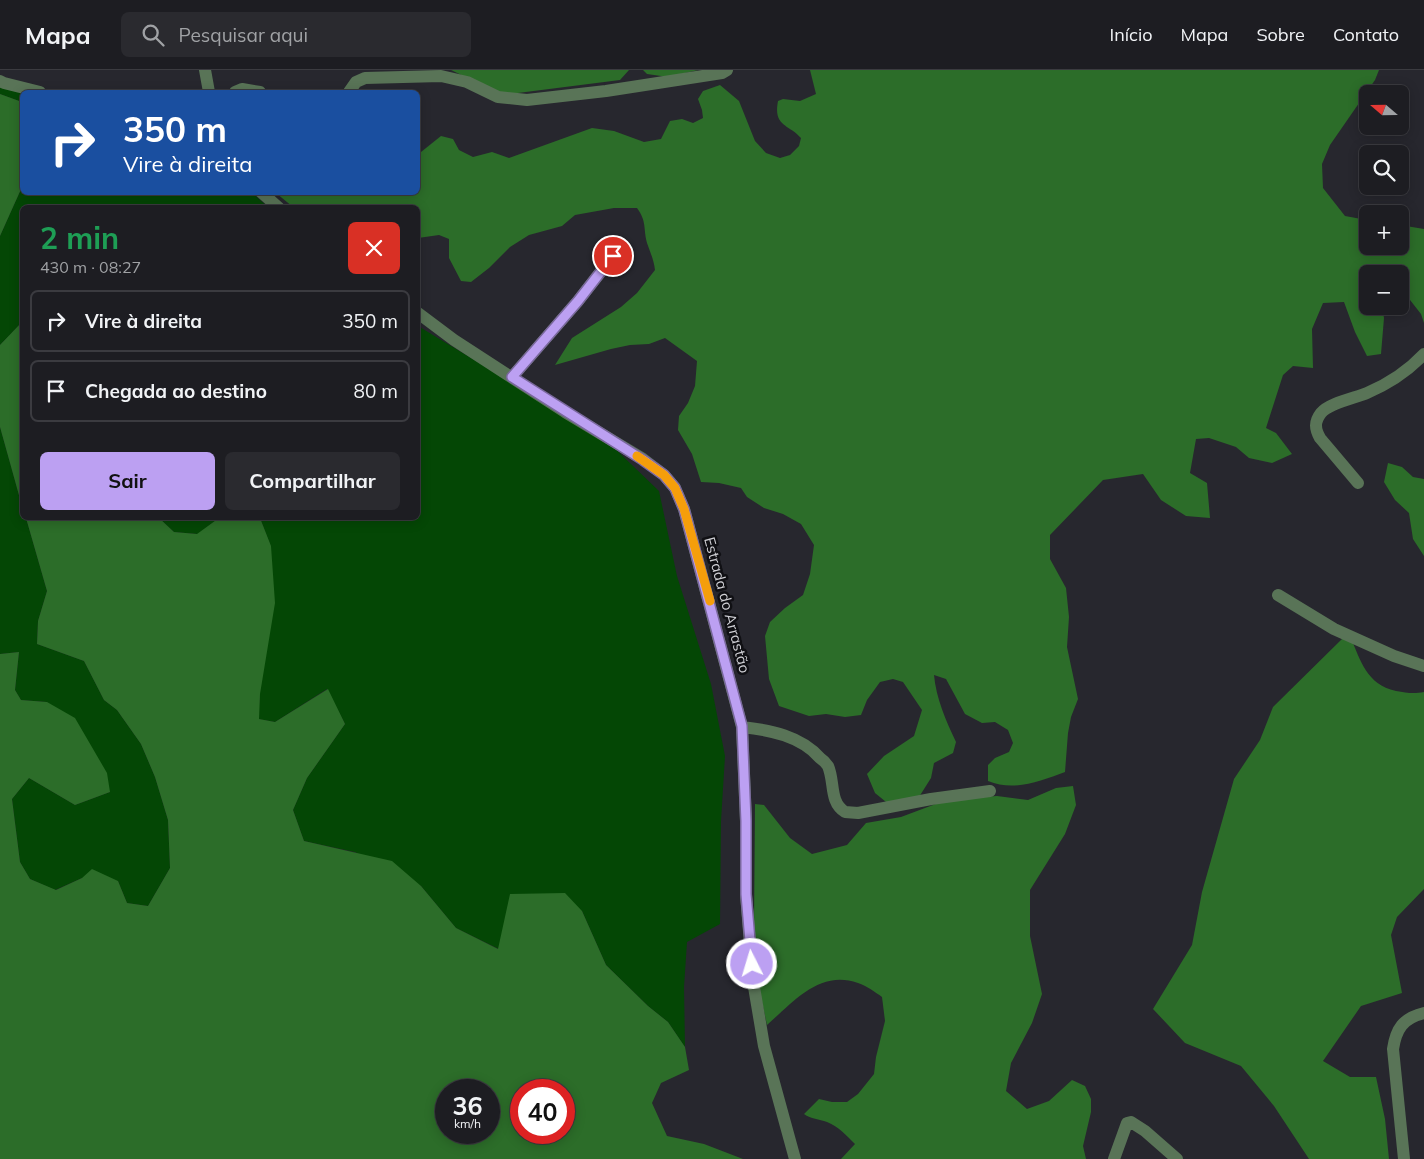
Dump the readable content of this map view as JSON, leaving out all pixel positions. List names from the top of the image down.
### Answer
{
  "streets": {
    "street": ["Estrada do Arrastão"]
  },
  "north": "left",
  "page": {
    "header": "Mapa",
    "search": "Pesquisar aqui",
    "nav": [
      "Início",
      "Mapa",
      "Sobre",
      "Contato"
    ],
    "map_buttons": ["+", "−"],
    "turn": ["350 m", "Vire à direita"],
    "heading": ["2 min", "430 m · 08:27"],
    "list": [
      {
        "name": "Vire à direita",
        "value": "350 m"
      },
      {
        "name": "Chegada ao destino",
        "value": "80 m"
      }
    ],
    "buttons": ["Sair", "Compartilhar"],
    "speed": "36 km/h",
    "limit": "40"
  }
}
